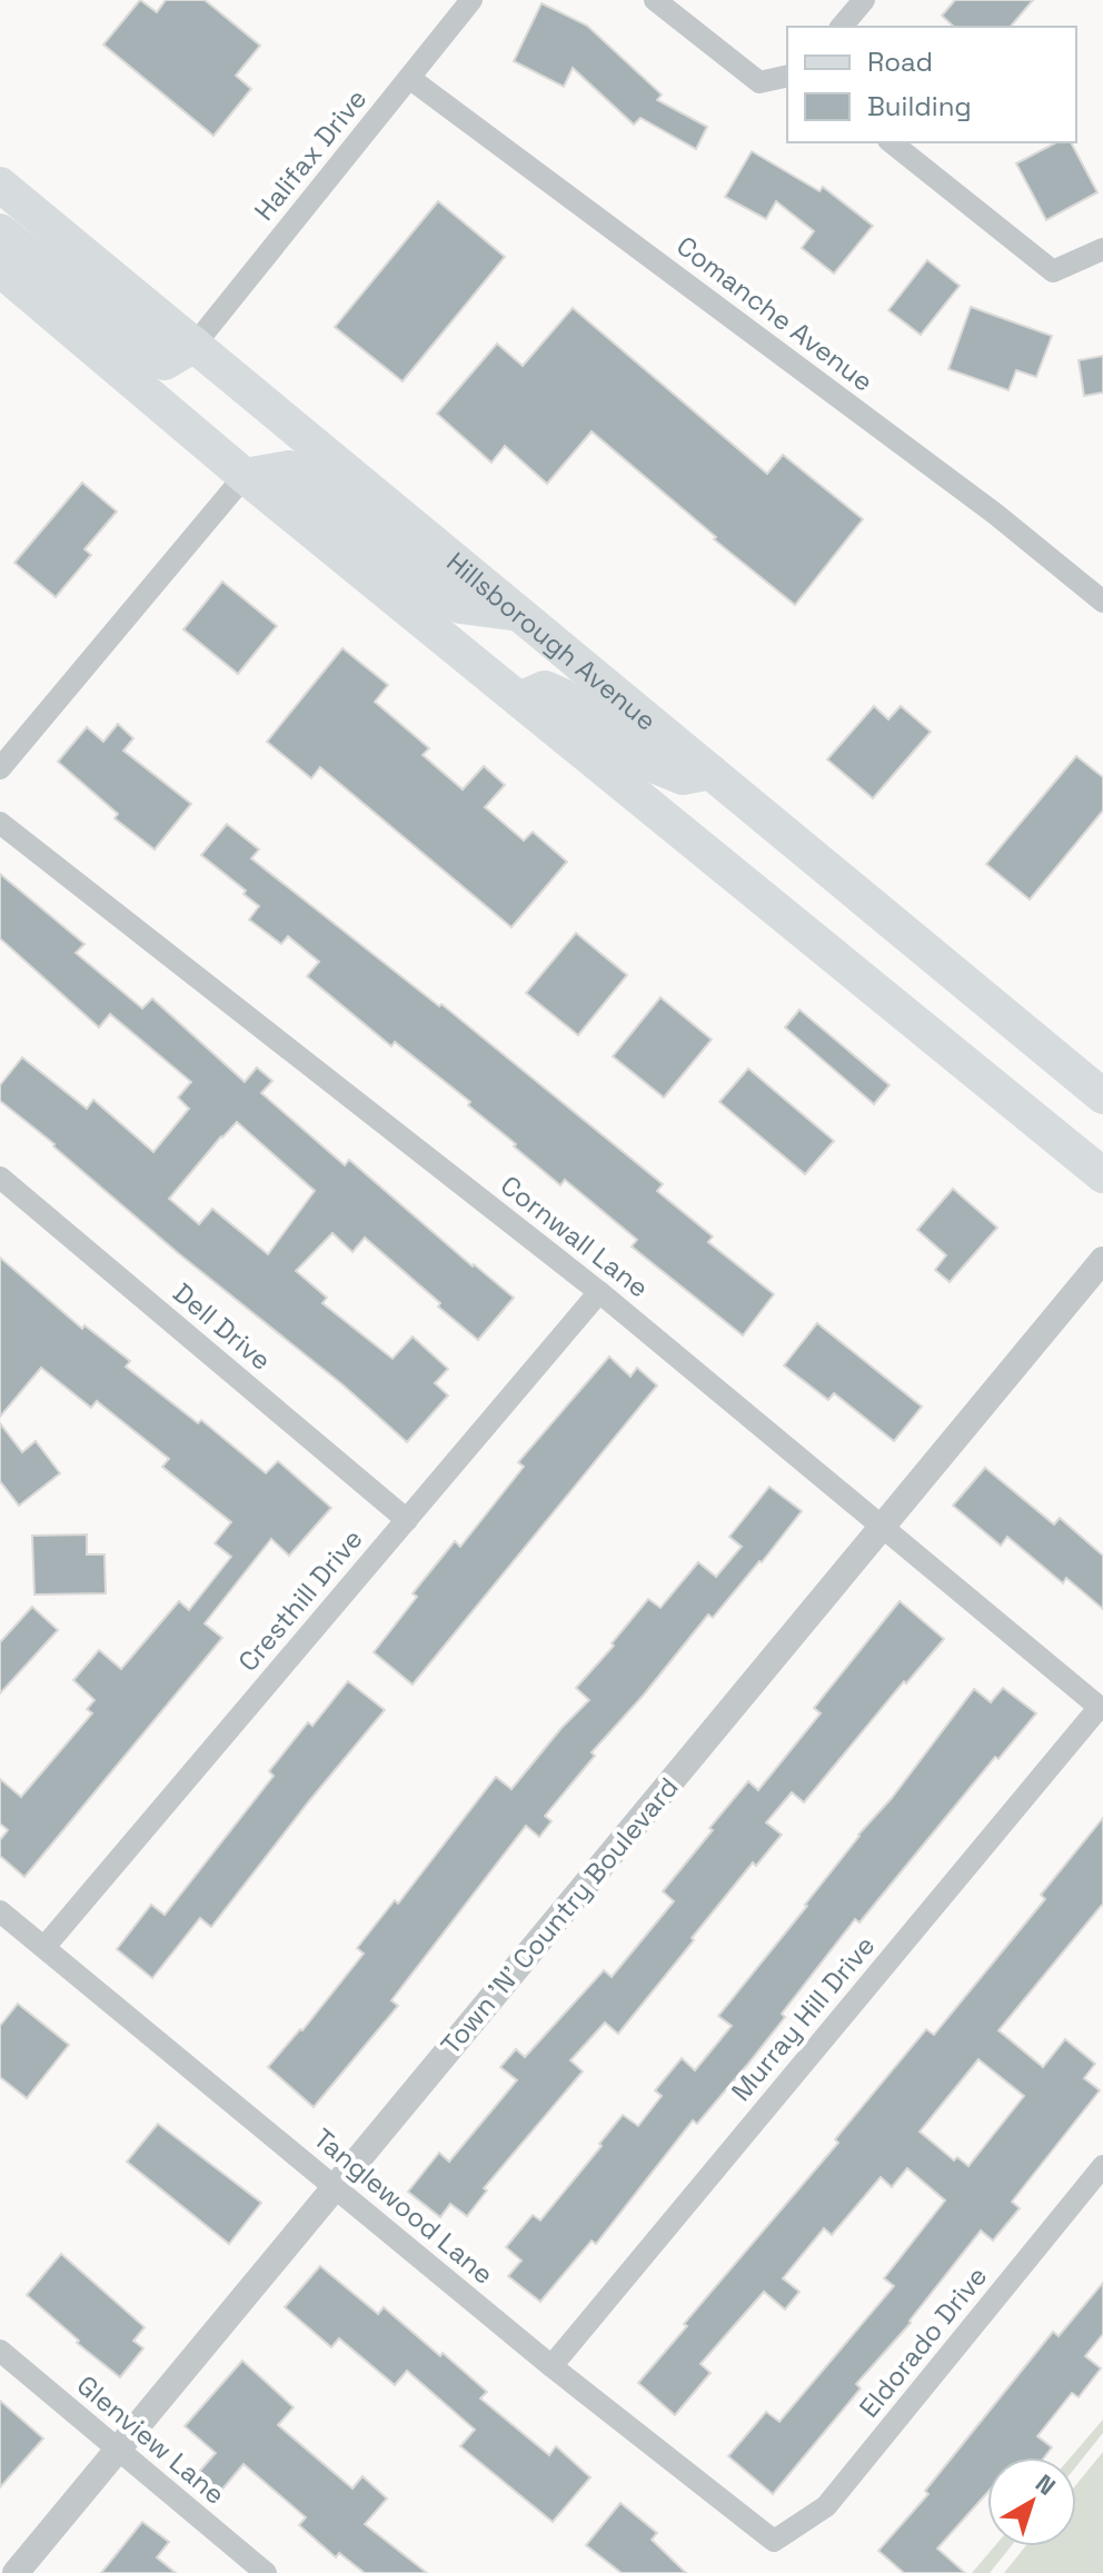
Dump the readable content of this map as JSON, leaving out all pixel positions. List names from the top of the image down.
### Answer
{
  "streets": {
    "main road": ["Hillsborough Avenue"],
    "street": [
      "Halifax Drive",
      "Comanche Avenue",
      "Cornwall Lane",
      "Dell Drive",
      "Cresthill Drive",
      "Town 'N' Country Boulevard",
      "Murray Hill Drive",
      "Tanglewood Lane",
      "Eldorado Drive",
      "Glenview Lane"
    ]
  },
  "crossings": [
    ["Halifax Drive", "Comanche Avenue"],
    ["Halifax Drive", "Hillsborough Avenue"],
    ["Cornwall Lane", "Cresthill Drive"],
    ["Cornwall Lane", "Town 'N' Country Boulevard"],
    ["Cornwall Lane", "Murray Hill Drive"],
    ["Dell Drive", "Cresthill Drive"],
    ["Cresthill Drive", "Tanglewood Lane"],
    ["Town 'N' Country Boulevard", "Tanglewood Lane"],
    ["Town 'N' Country Boulevard", "Glenview Lane"],
    ["Murray Hill Drive", "Tanglewood Lane"],
    ["Tanglewood Lane", "Eldorado Drive"]
  ],
  "legend": ["Road", "Building"],
  "north": "top right"
}
